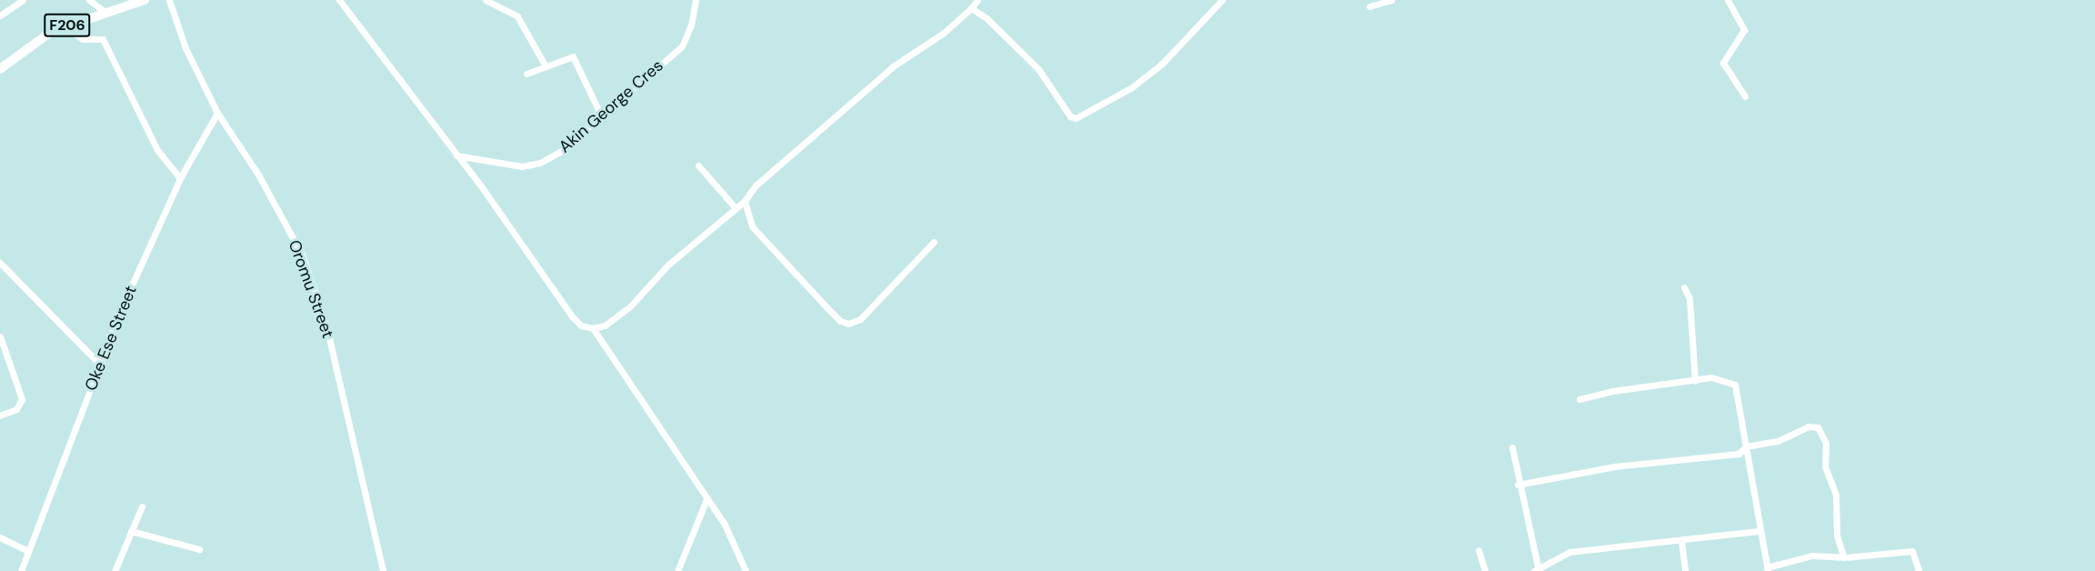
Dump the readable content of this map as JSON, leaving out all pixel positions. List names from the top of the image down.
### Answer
{
  "streets": {
    "main road": ["F206"],
    "street": ["Akin George Cres", "Oromu Street", "Oke Ese Street"]
  },
  "crossings": [
    ["Oromu Street", "Oke Ese Street"]
  ]
}
